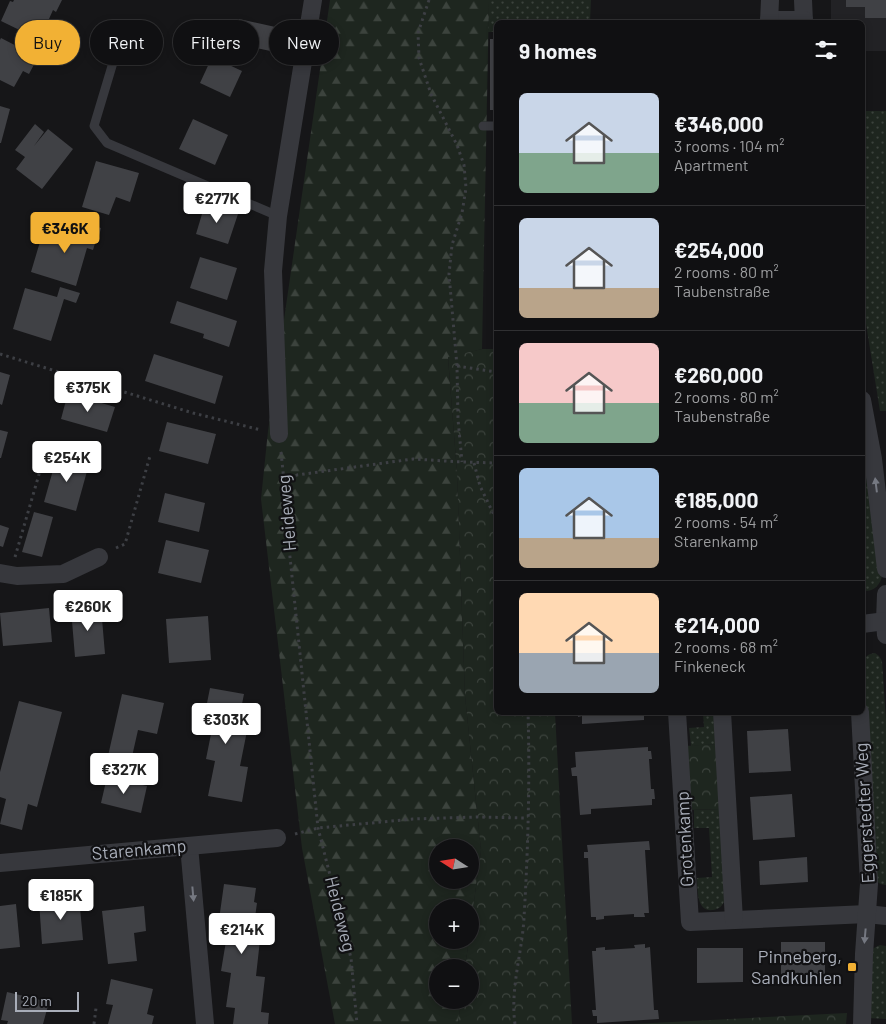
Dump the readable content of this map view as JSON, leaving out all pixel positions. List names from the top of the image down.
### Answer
{
  "streets": {
    "street": ["Eggerstedter Weg", "Grotenkamp", "Starenkamp"],
    "path": ["Heideweg"]
  },
  "crossings": [
    ["Eggerstedter Weg", "Grotenkamp"]
  ],
  "one_way": ["Eggerstedter Weg"],
  "places": {
    "transit": ["Pinneberg, Sandkuhlen"]
  },
  "scale_bar": "20 m",
  "north": "left",
  "page": {
    "chip": [
      "Buy",
      "Rent",
      "Filters",
      "New"
    ],
    "heading": "9 homes",
    "list": [
      {
        "name": "€346,000",
        "note": "3 rooms · 104 m² · Apartment"
      },
      {
        "name": "€254,000",
        "note": "2 rooms · 80 m² · Taubenstraße"
      },
      {
        "name": "€260,000",
        "note": "2 rooms · 80 m² · Taubenstraße"
      },
      {
        "name": "€185,000",
        "note": "2 rooms · 54 m² · Starenkamp"
      },
      {
        "name": "€214,000",
        "note": "2 rooms · 68 m² · Finkeneck"
      }
    ],
    "price": [
      "€277K",
      "€346K",
      "€375K",
      "€254K",
      "€260K",
      "€303K",
      "€327K",
      "€185K",
      "€214K"
    ],
    "map_buttons": ["+", "−"],
    "scale": "20 m"
  }
}
